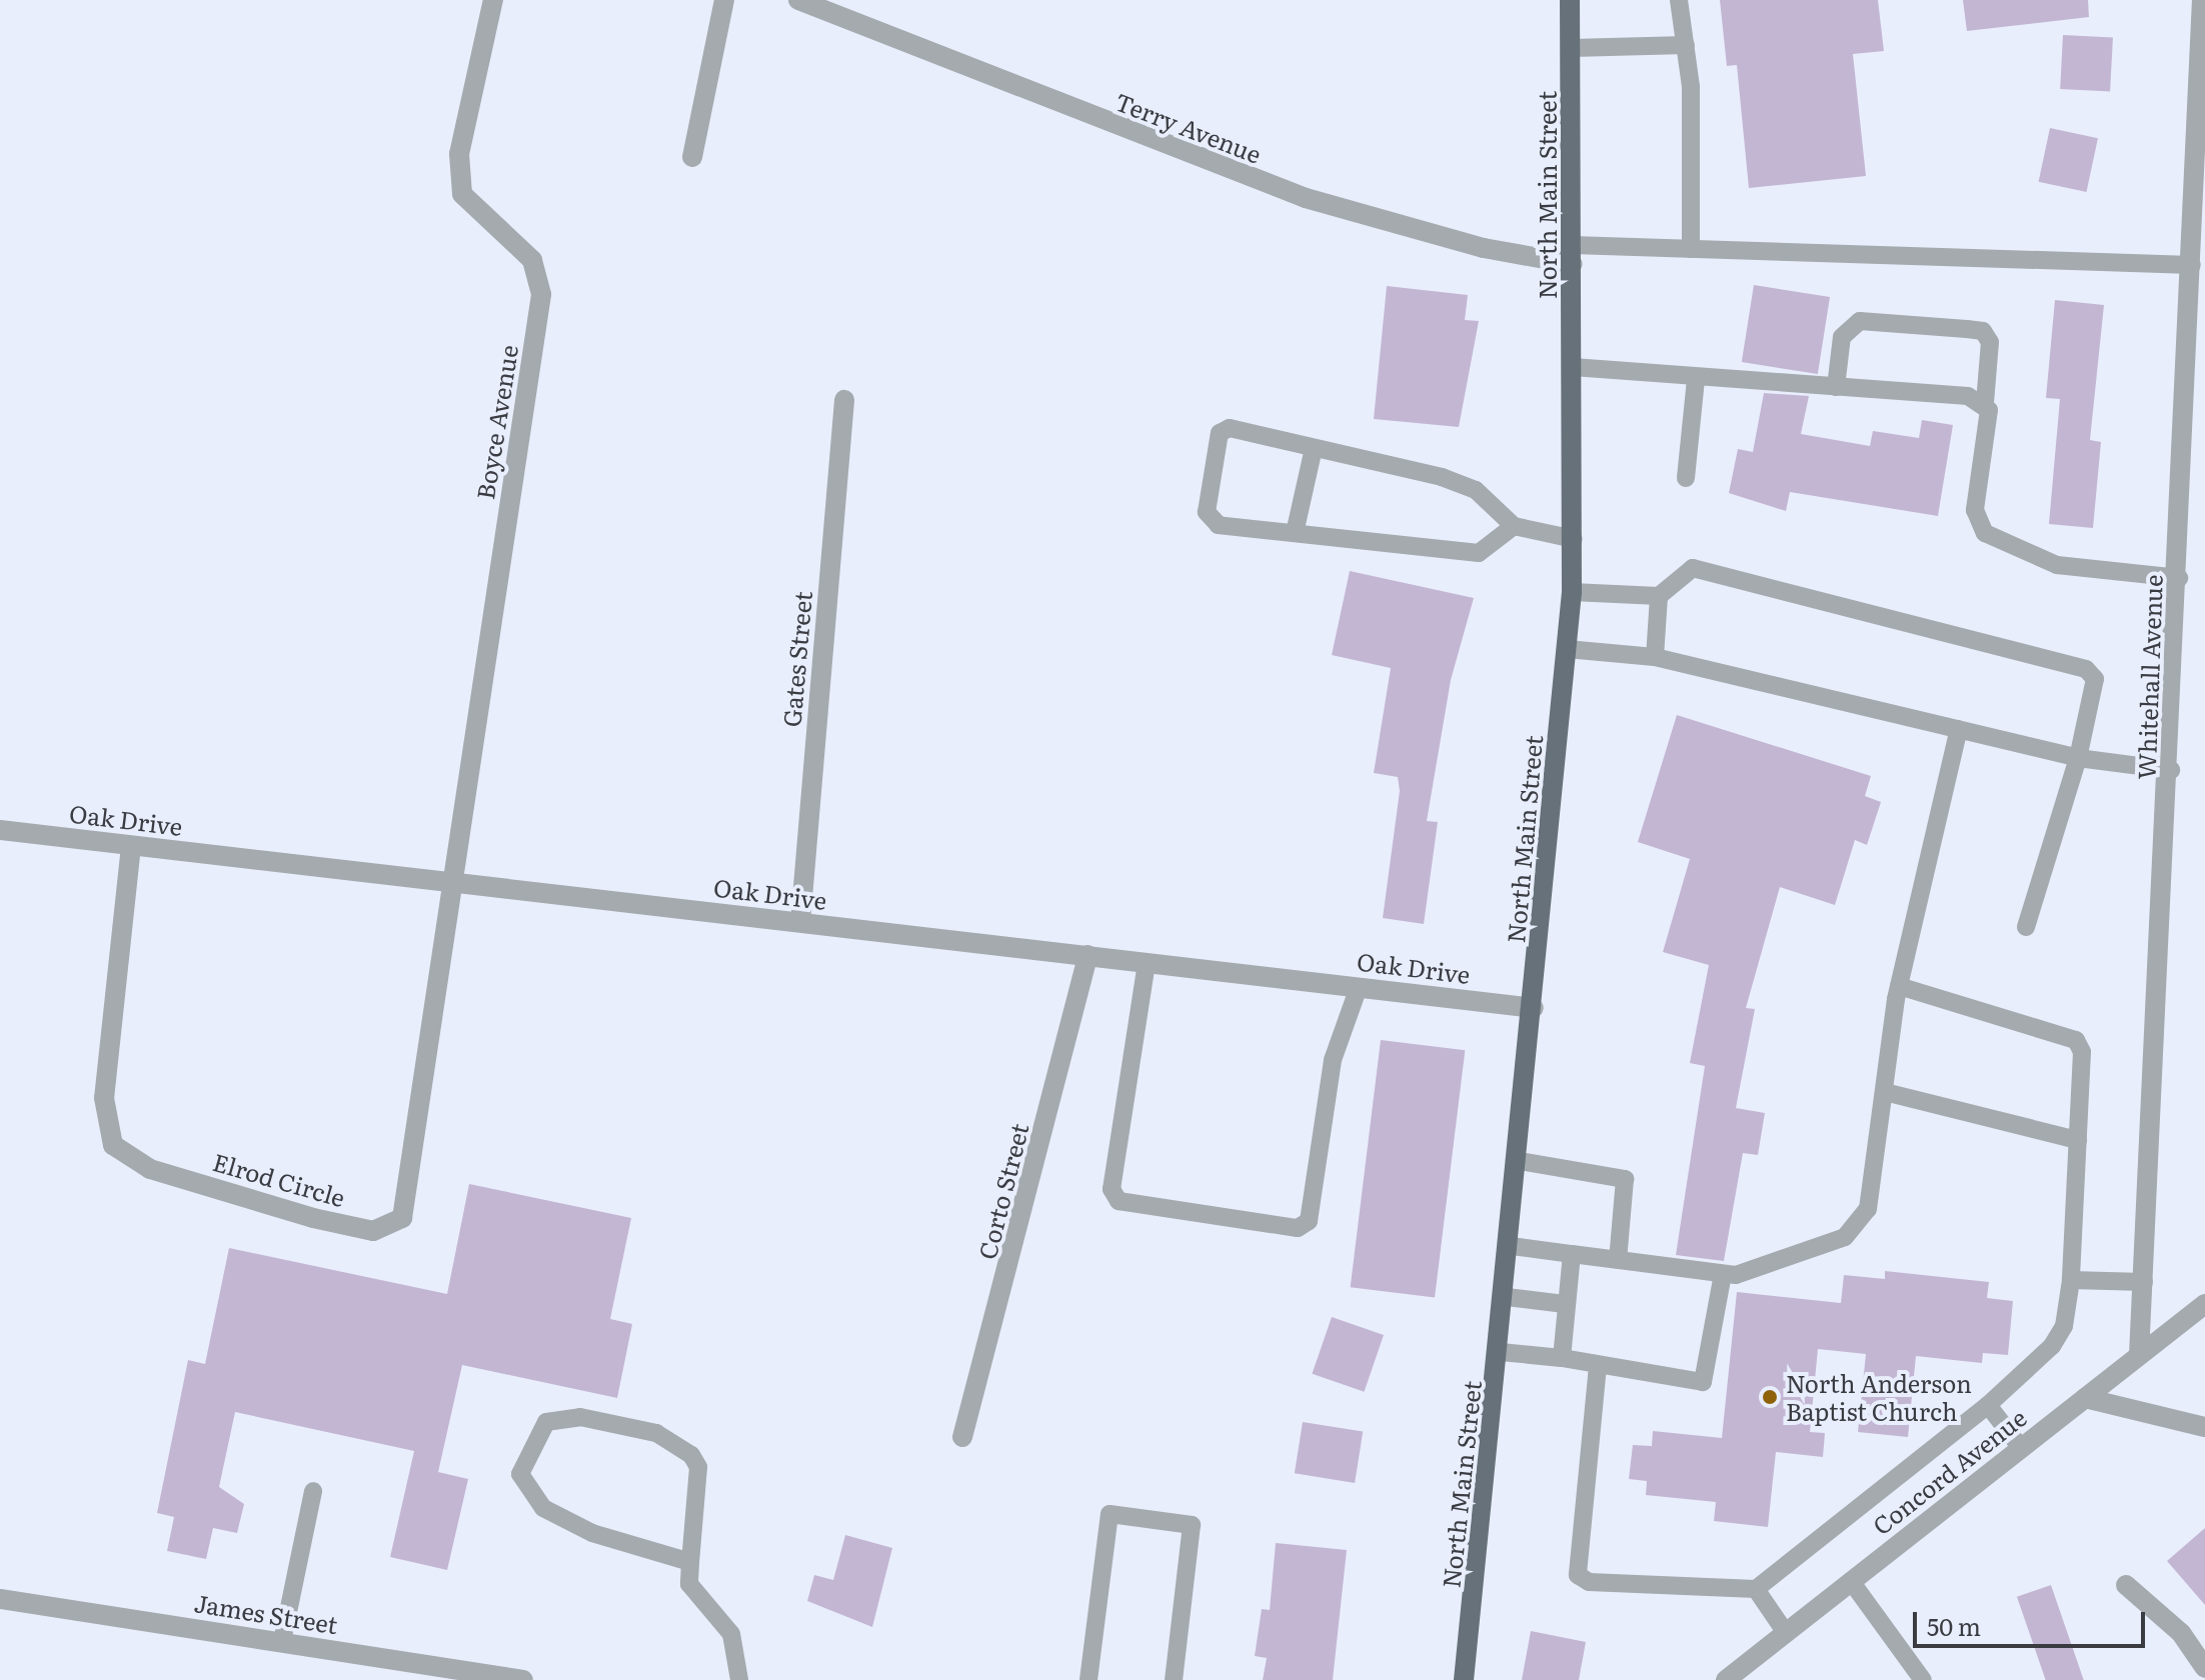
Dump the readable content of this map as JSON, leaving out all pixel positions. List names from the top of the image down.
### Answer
{
  "streets": {
    "main road": ["North Main Street"],
    "street": [
      "Terry Avenue",
      "Boyce Avenue",
      "Gates Street",
      "Whitehall Avenue",
      "Oak Drive",
      "Elrod Circle",
      "Corto Street",
      "Concord Avenue",
      "James Street"
    ]
  },
  "crossings": [
    ["Terry Avenue", "North Main Street"],
    ["North Main Street", "Oak Drive"],
    ["Boyce Avenue", "Oak Drive"],
    ["Boyce Avenue", "Elrod Circle"],
    ["Gates Street", "Oak Drive"],
    ["Whitehall Avenue", "Concord Avenue"],
    ["Oak Drive", "Elrod Circle"],
    ["Oak Drive", "Corto Street"]
  ],
  "places": ["North Anderson Baptist Church"],
  "scale_bar": "50 m"
}
